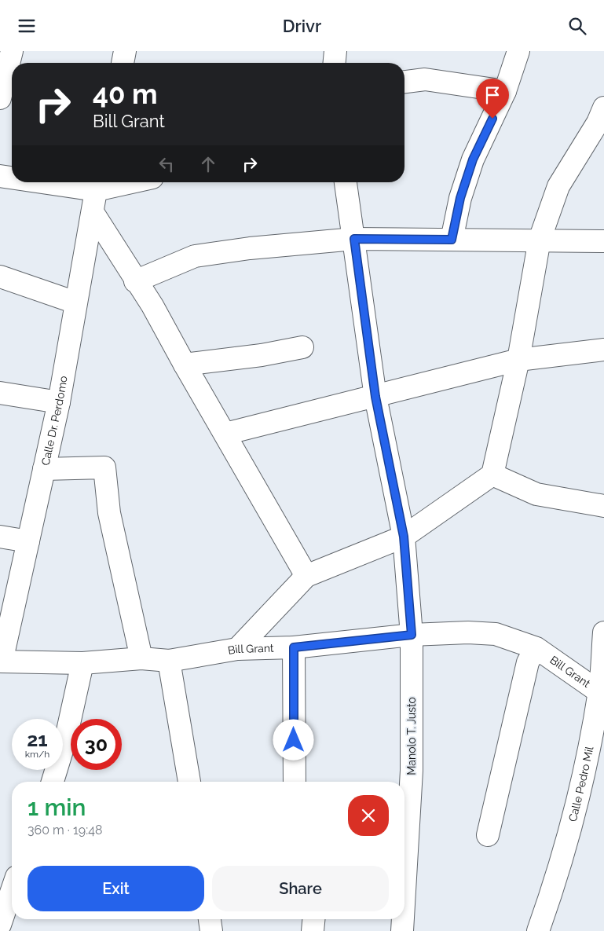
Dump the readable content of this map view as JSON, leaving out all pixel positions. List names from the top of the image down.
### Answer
{
  "streets": {
    "street": [
      "Calle Dr. Perdomo",
      "Bill Grant",
      "Manolo T. Justo",
      "Calle Pedro Mil"
    ]
  },
  "crossings": [
    ["Calle Dr. Perdomo", "Bill Grant"],
    ["Bill Grant", "Manolo T. Justo"],
    ["Bill Grant", "Calle Pedro Mil"]
  ],
  "page": {
    "header": "Drivr",
    "turn": ["40 m", "Bill Grant"],
    "speed": "21 km/h",
    "limit": "30",
    "heading": ["1 min", "360 m · 19:48"],
    "buttons": ["Exit", "Share"]
  }
}
